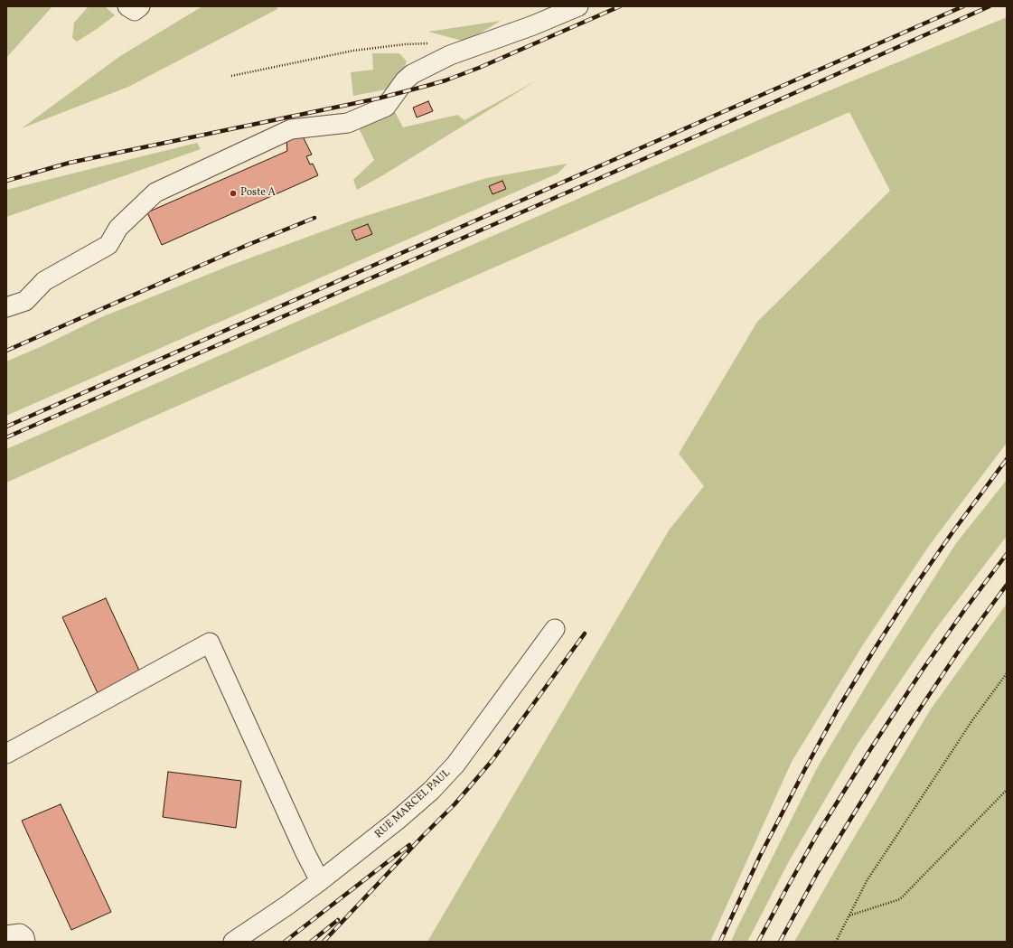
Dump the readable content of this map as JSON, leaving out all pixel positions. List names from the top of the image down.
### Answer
{
  "streets": {
    "street": ["RUE MARCEL PAUL"]
  },
  "places": ["Poste A"]
}
